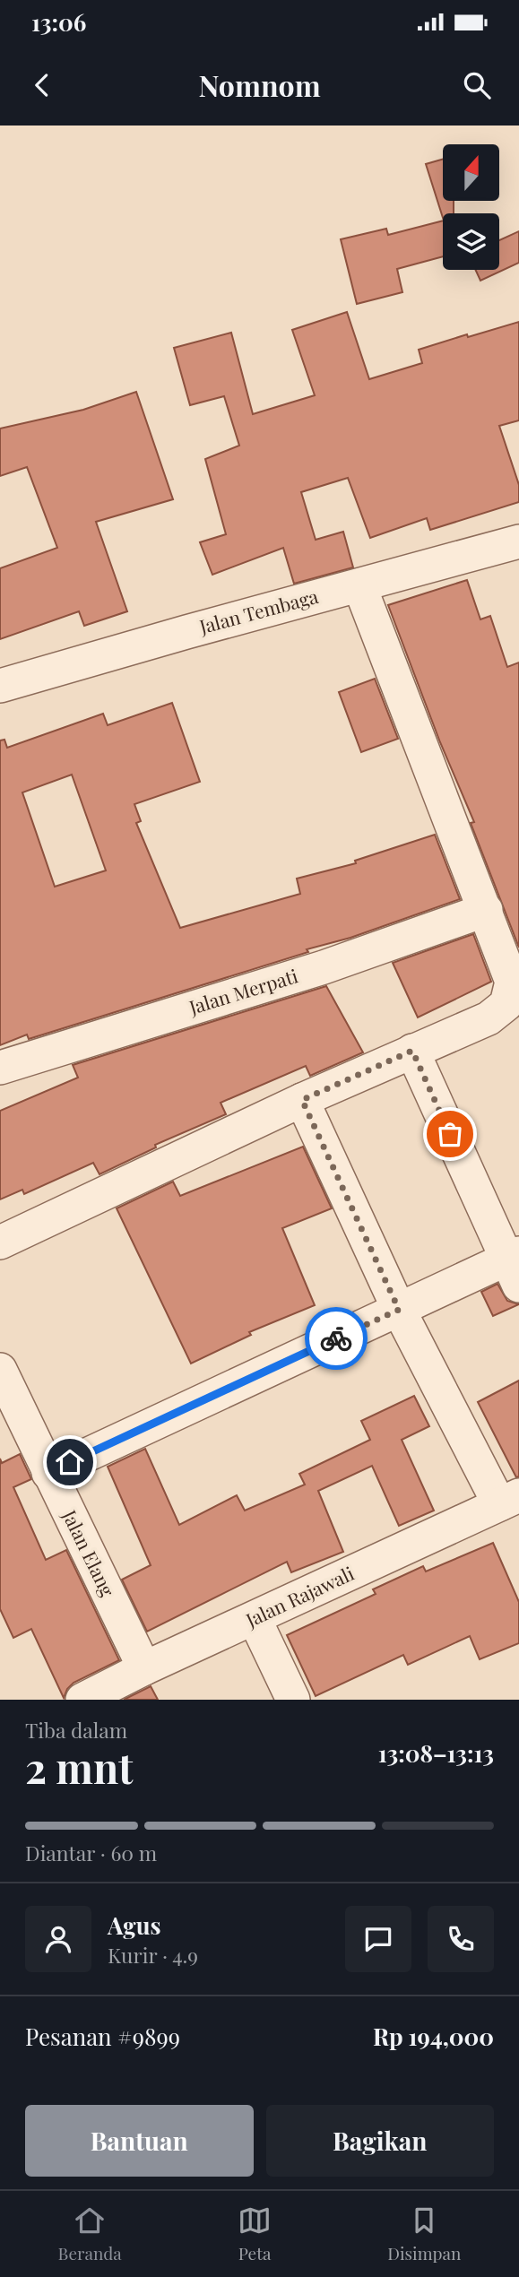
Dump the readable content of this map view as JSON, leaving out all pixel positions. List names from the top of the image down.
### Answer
{
  "streets": {
    "street": [
      "Jalan Tembaga",
      "Jalan Merpati",
      "Jalan Elang",
      "Jalan Rajawali"
    ]
  },
  "crossings": [
    ["Jalan Elang", "Jalan Rajawali"]
  ],
  "north": "top",
  "page": {
    "status": "13:06",
    "header": "Nomnom",
    "heading": ["2 mnt", "Tiba dalam", "13:08–13:13"],
    "panel": [
      "Agus",
      "Kurir · 4.9",
      "Pesanan #9899",
      "Rp 194,000"
    ],
    "bar": "Diantar · 60 m",
    "buttons": ["Bantuan", "Bagikan"],
    "tabs": ["Beranda", "Peta", "Disimpan"]
  }
}
